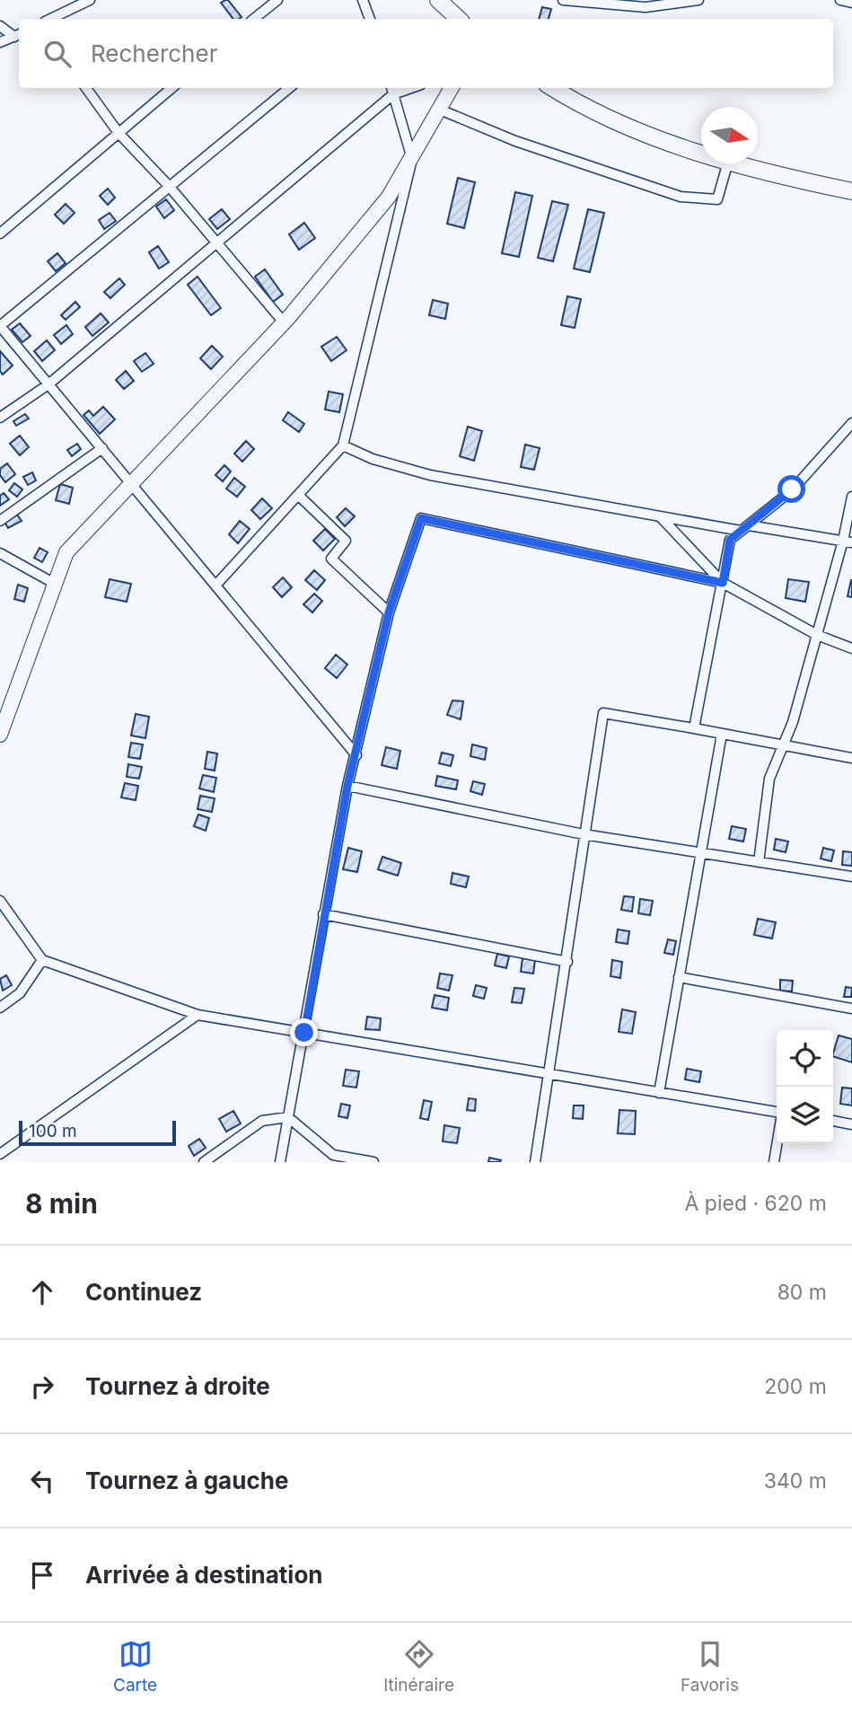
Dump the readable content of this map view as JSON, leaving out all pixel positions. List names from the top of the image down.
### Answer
{
  "scale_bar": "100 m",
  "north": "right",
  "page": {
    "search": "Rechercher",
    "scale": "100 m",
    "heading": ["8 min", "À pied · 620 m"],
    "list": [
      ["Continuez", "80 m"],
      ["Tournez à droite", "200 m"],
      ["Tournez à gauche", "340 m"],
      "Arrivée à destination"
    ],
    "nav": ["Carte", "Itinéraire", "Favoris"]
  }
}
